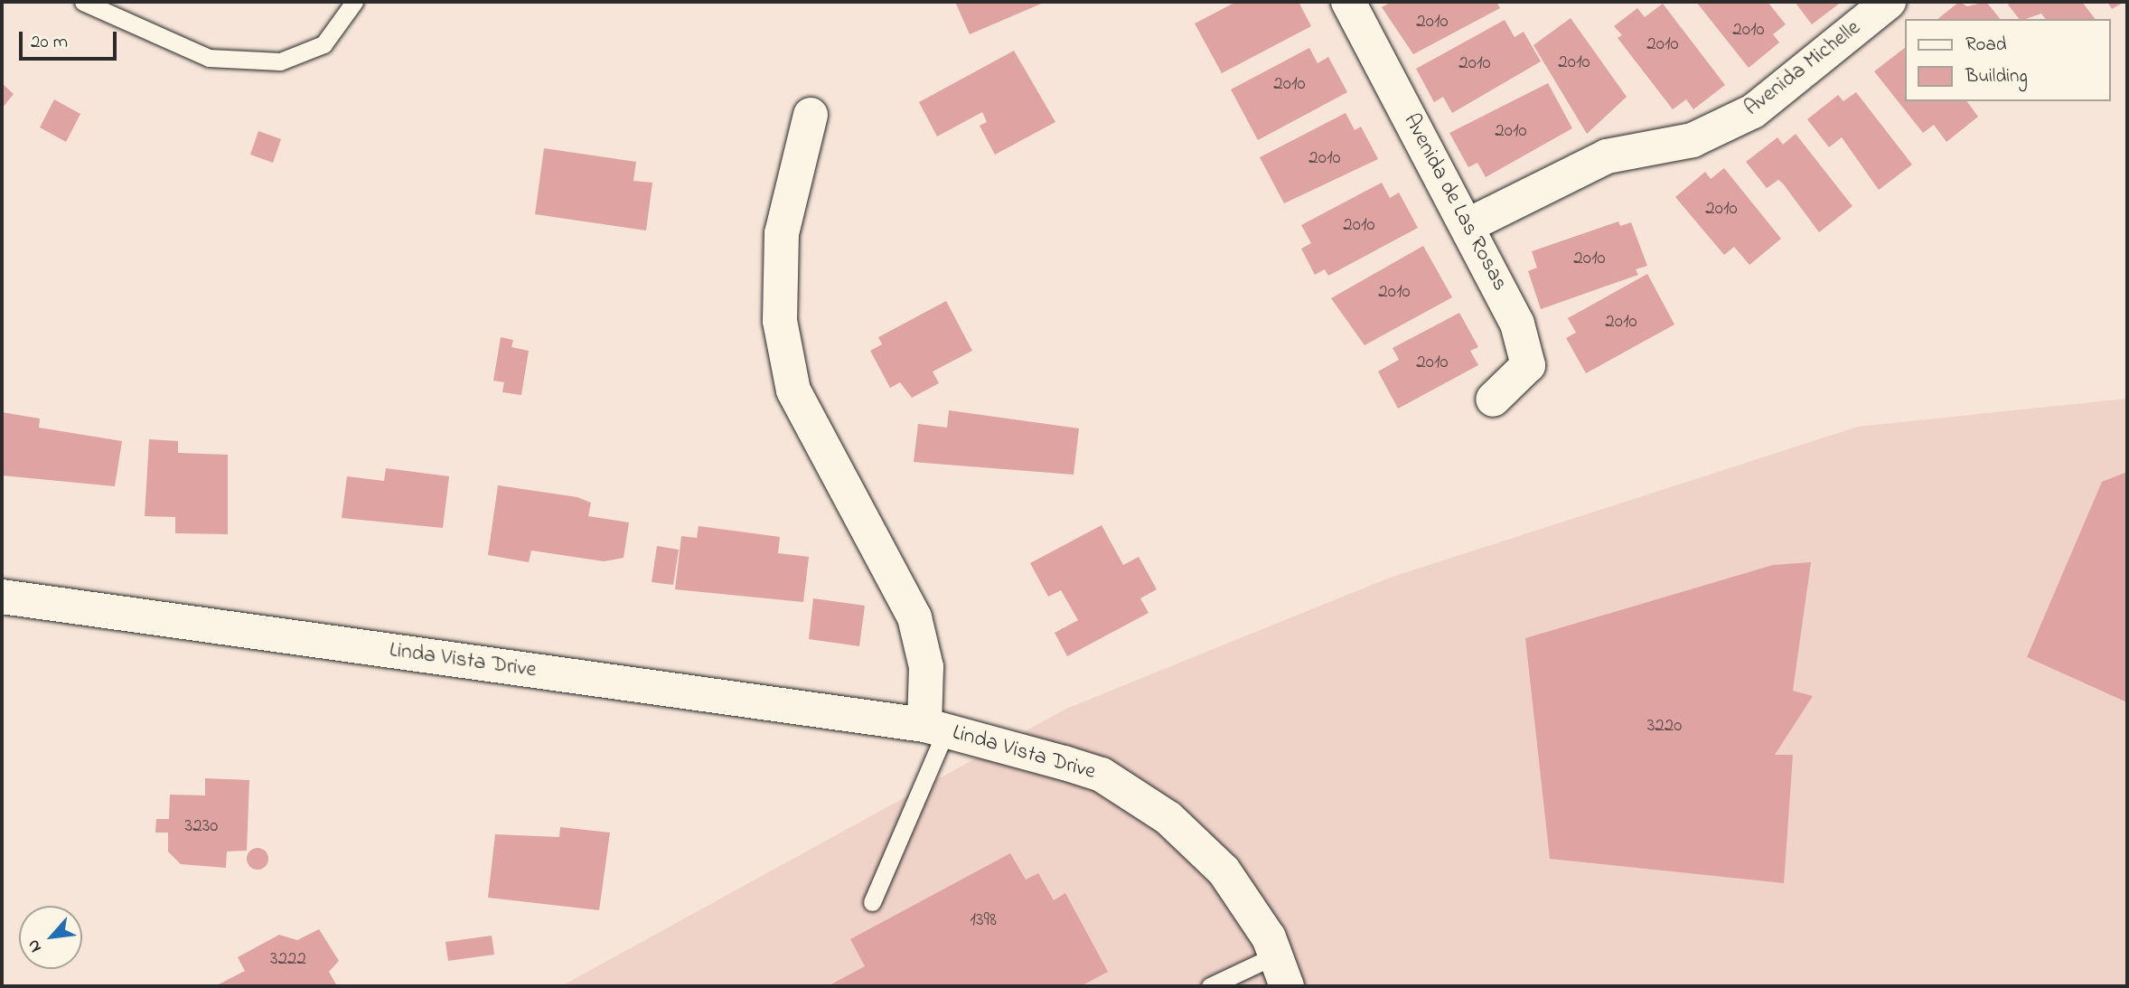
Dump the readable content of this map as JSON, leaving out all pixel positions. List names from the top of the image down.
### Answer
{
  "streets": {
    "street": ["Avenida Michelle", "Avenida de Las Rosas", "Linda Vista Drive"]
  },
  "crossings": [
    ["Avenida Michelle", "Avenida de Las Rosas"]
  ],
  "house_numbers": [
    "2010",
    "2010",
    "2010",
    "2010",
    "2010",
    "2010",
    "2010",
    "2010",
    "2010",
    "2010",
    "2010",
    "2010",
    "2010",
    "2010",
    "3220",
    "3230",
    "1398",
    "3222"
  ],
  "legend": ["Road", "Building"],
  "scale_bar": "20 m",
  "north": "bottom left"
}
